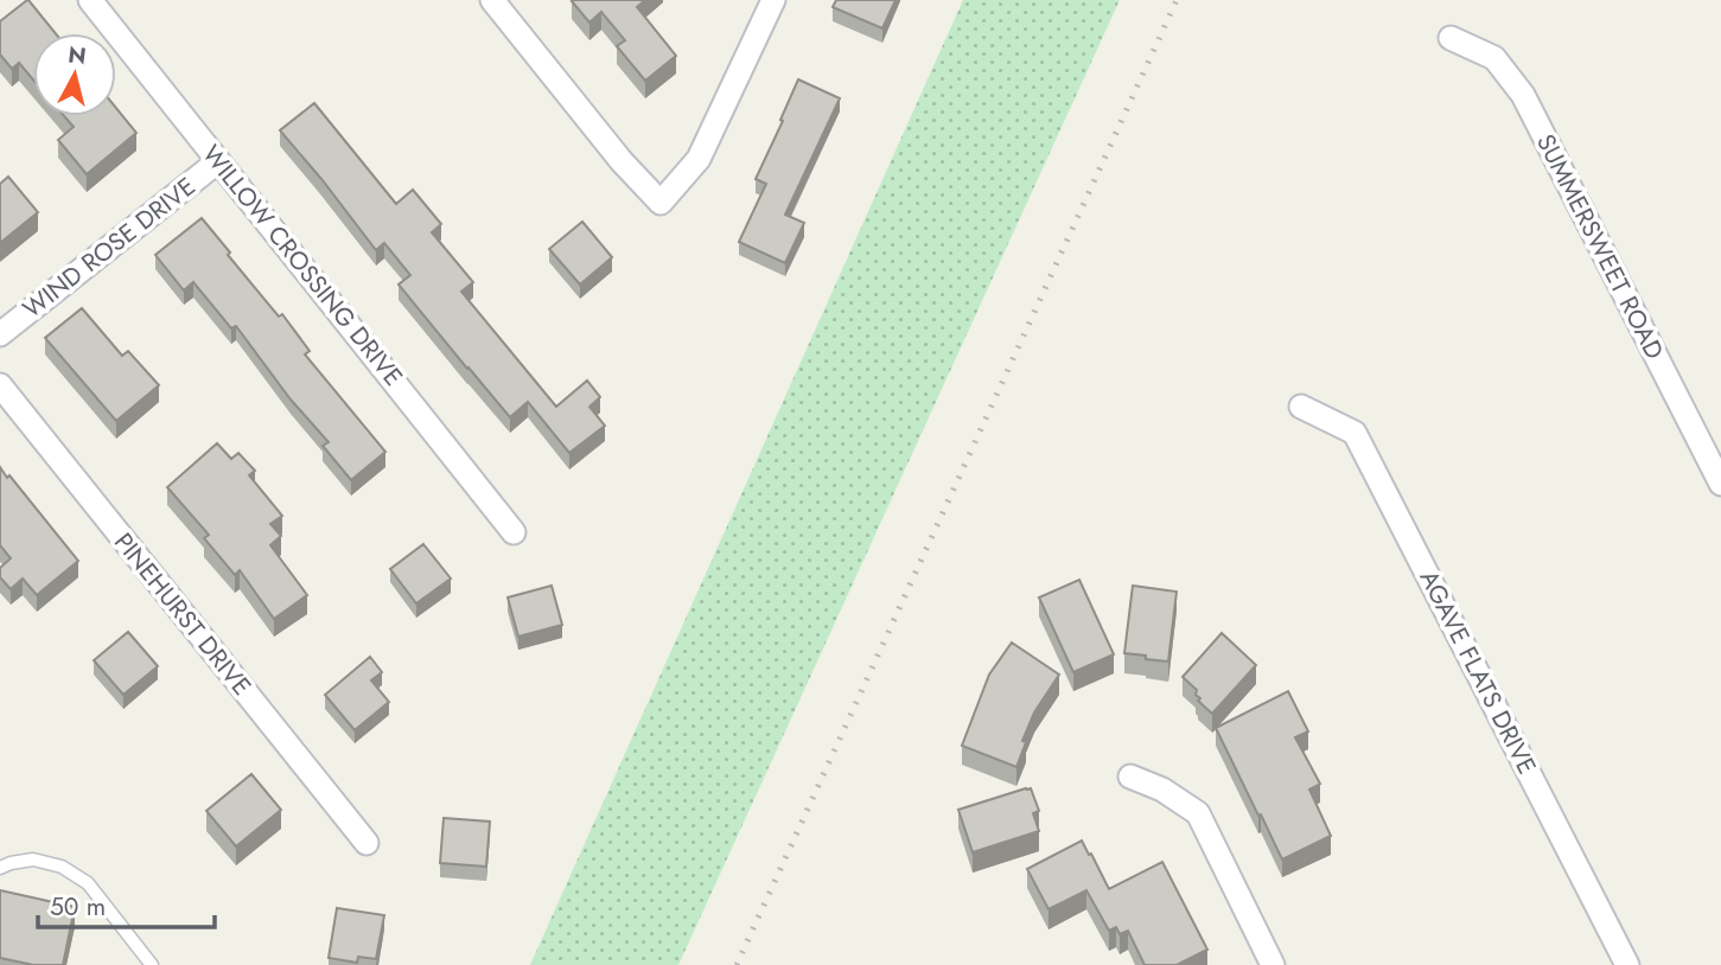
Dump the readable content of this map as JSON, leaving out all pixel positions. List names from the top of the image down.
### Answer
{
  "streets": {
    "street": [
      "SUMMERSWEET ROAD",
      "WIND ROSE DRIVE",
      "WILLOW CROSSING DRIVE",
      "PINEHURST DRIVE",
      "AGAVE FLATS DRIVE"
    ]
  },
  "crossings": [
    ["WIND ROSE DRIVE", "WILLOW CROSSING DRIVE"]
  ],
  "scale_bar": "50 m",
  "north": "top"
}
